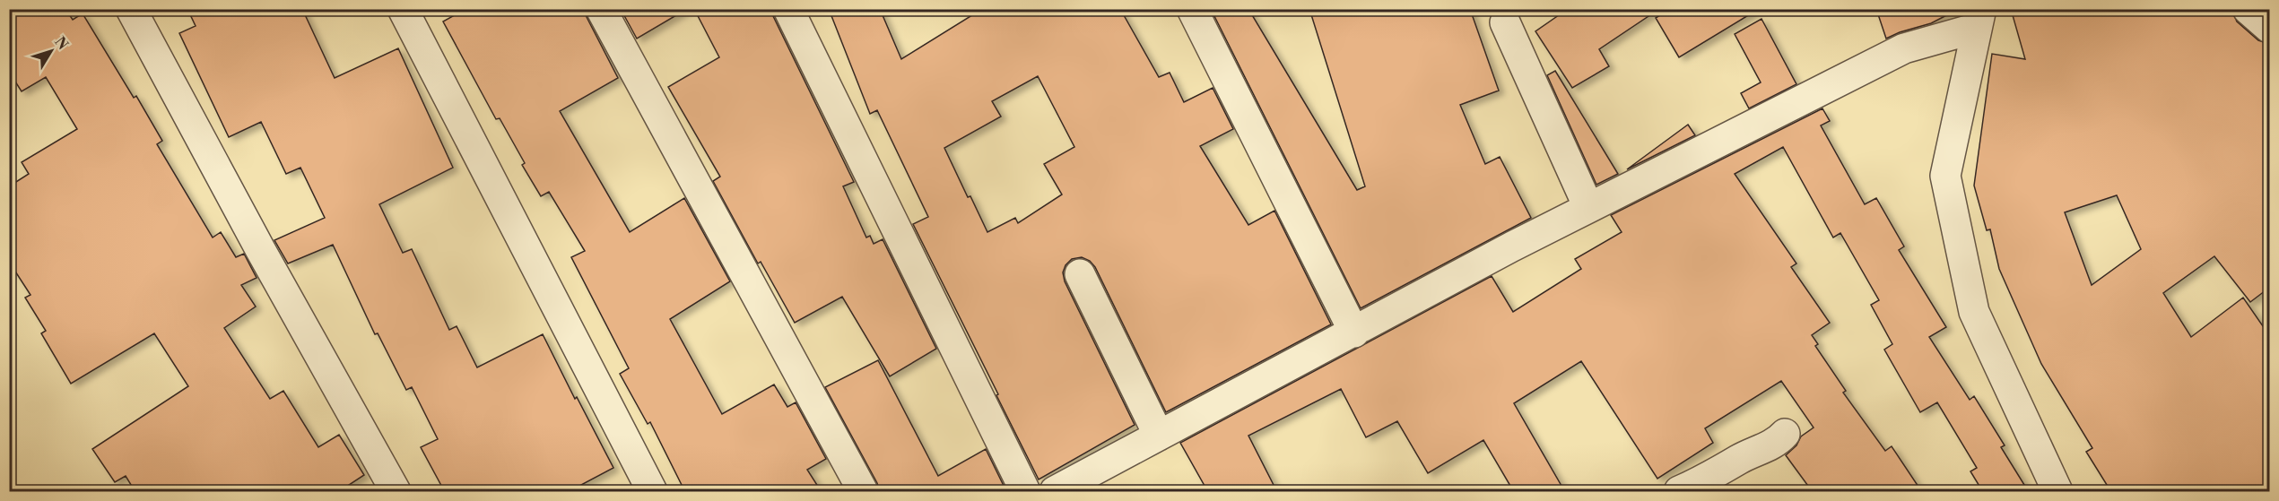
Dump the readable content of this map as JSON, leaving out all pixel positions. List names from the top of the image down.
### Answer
{
  "north": "top right"
}
